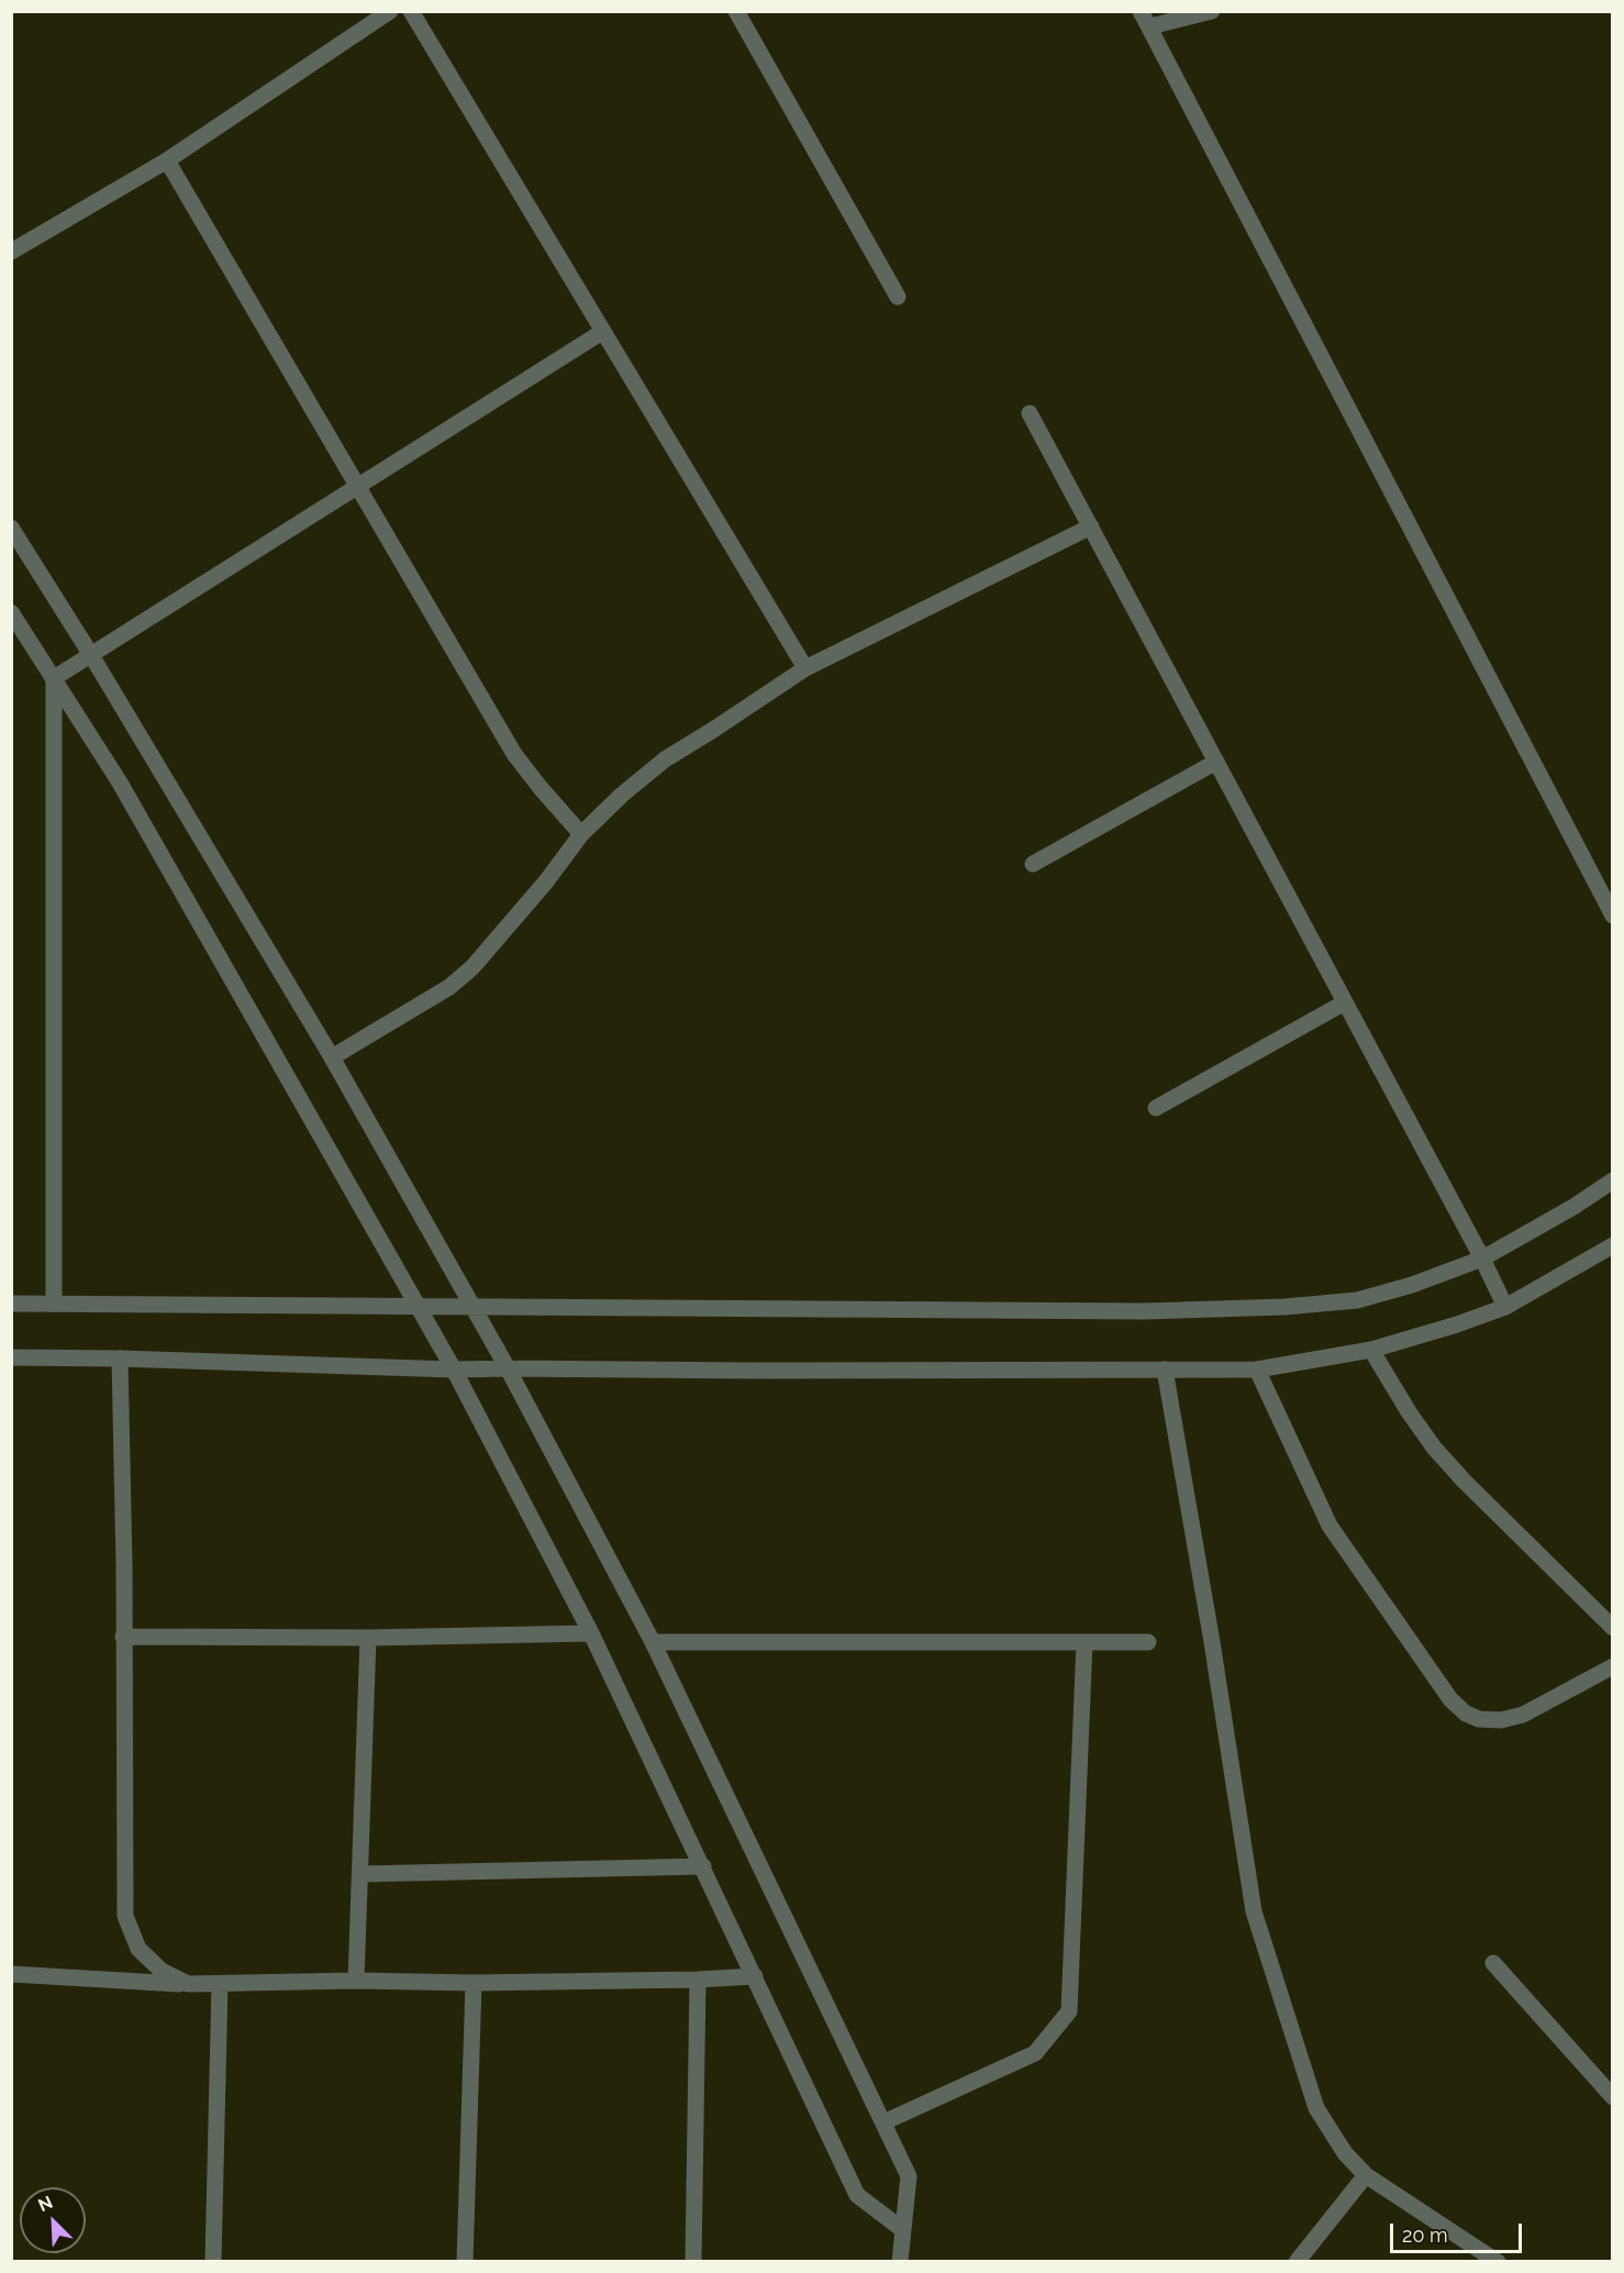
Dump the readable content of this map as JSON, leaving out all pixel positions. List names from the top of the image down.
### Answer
{
  "scale_bar": "20 m",
  "north": "top left"
}
